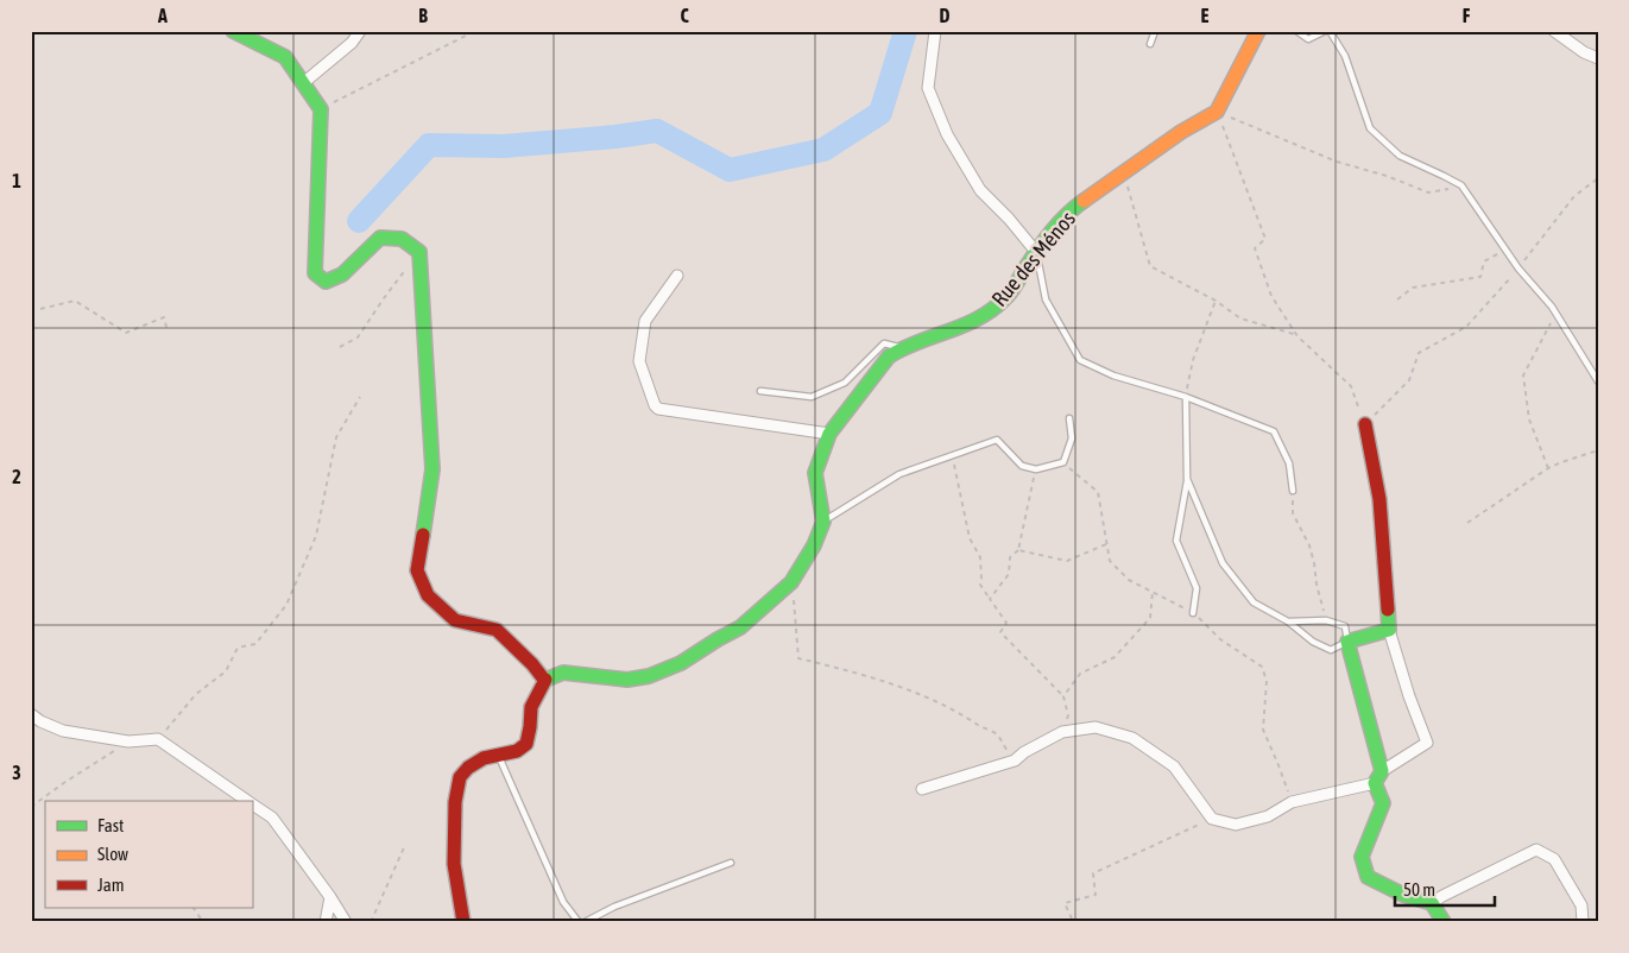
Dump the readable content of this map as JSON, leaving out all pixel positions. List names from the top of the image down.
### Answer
{
  "streets": {
    "street": ["Rue des Ménos"]
  },
  "legend": ["Fast", "Slow", "Jam"],
  "scale_bar": "50 m",
  "grid": {
    "columns": [
      "A",
      "B",
      "C",
      "D",
      "E",
      "F"
    ],
    "rows": ["1", "2", "3"]
  }
}
